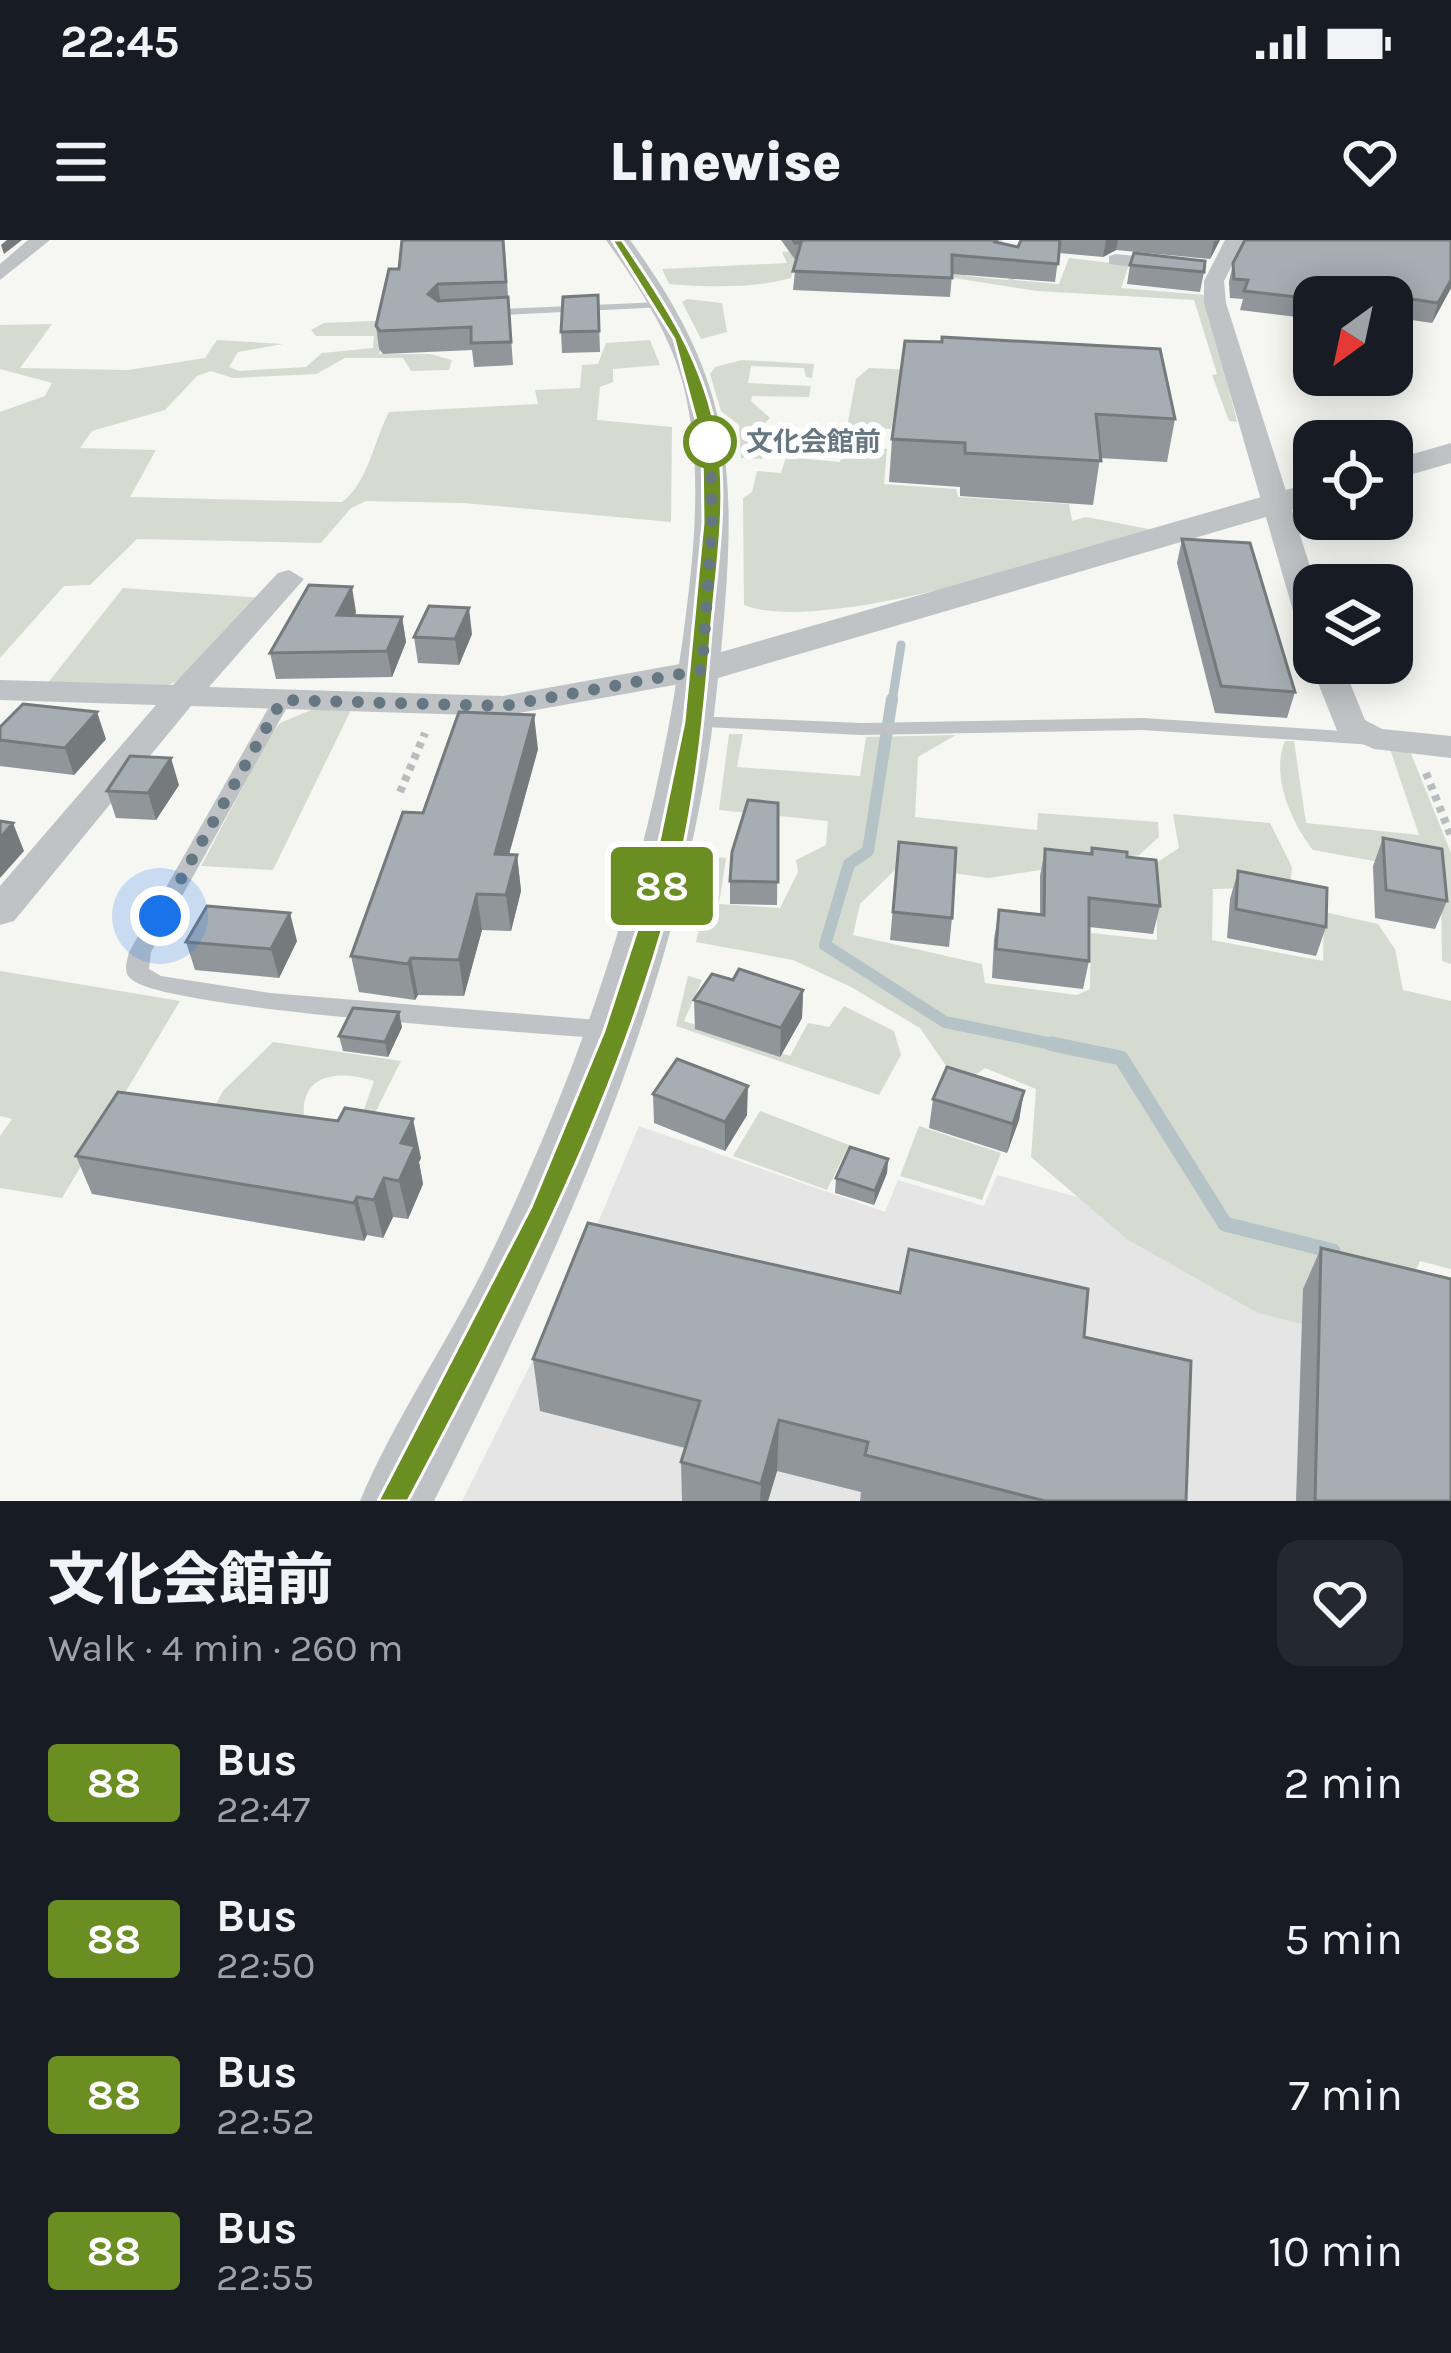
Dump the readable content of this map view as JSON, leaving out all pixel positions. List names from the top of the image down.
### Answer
{
  "places": ["文化会館前"],
  "lines": ["bus line 88"],
  "north": "bottom left",
  "page": {
    "status": "22:45",
    "header": "Linewise",
    "on_map": "88",
    "heading": ["文化会館前", "Walk · 4 min · 260 m"],
    "list": [
      {
        "mark": "88",
        "name": "Bus",
        "note": "22:47",
        "value": "2 min"
      },
      {
        "mark": "88",
        "name": "Bus",
        "note": "22:50",
        "value": "5 min"
      },
      {
        "mark": "88",
        "name": "Bus",
        "note": "22:52",
        "value": "7 min"
      },
      {
        "mark": "88",
        "name": "Bus",
        "note": "22:55",
        "value": "10 min"
      }
    ]
  }
}
